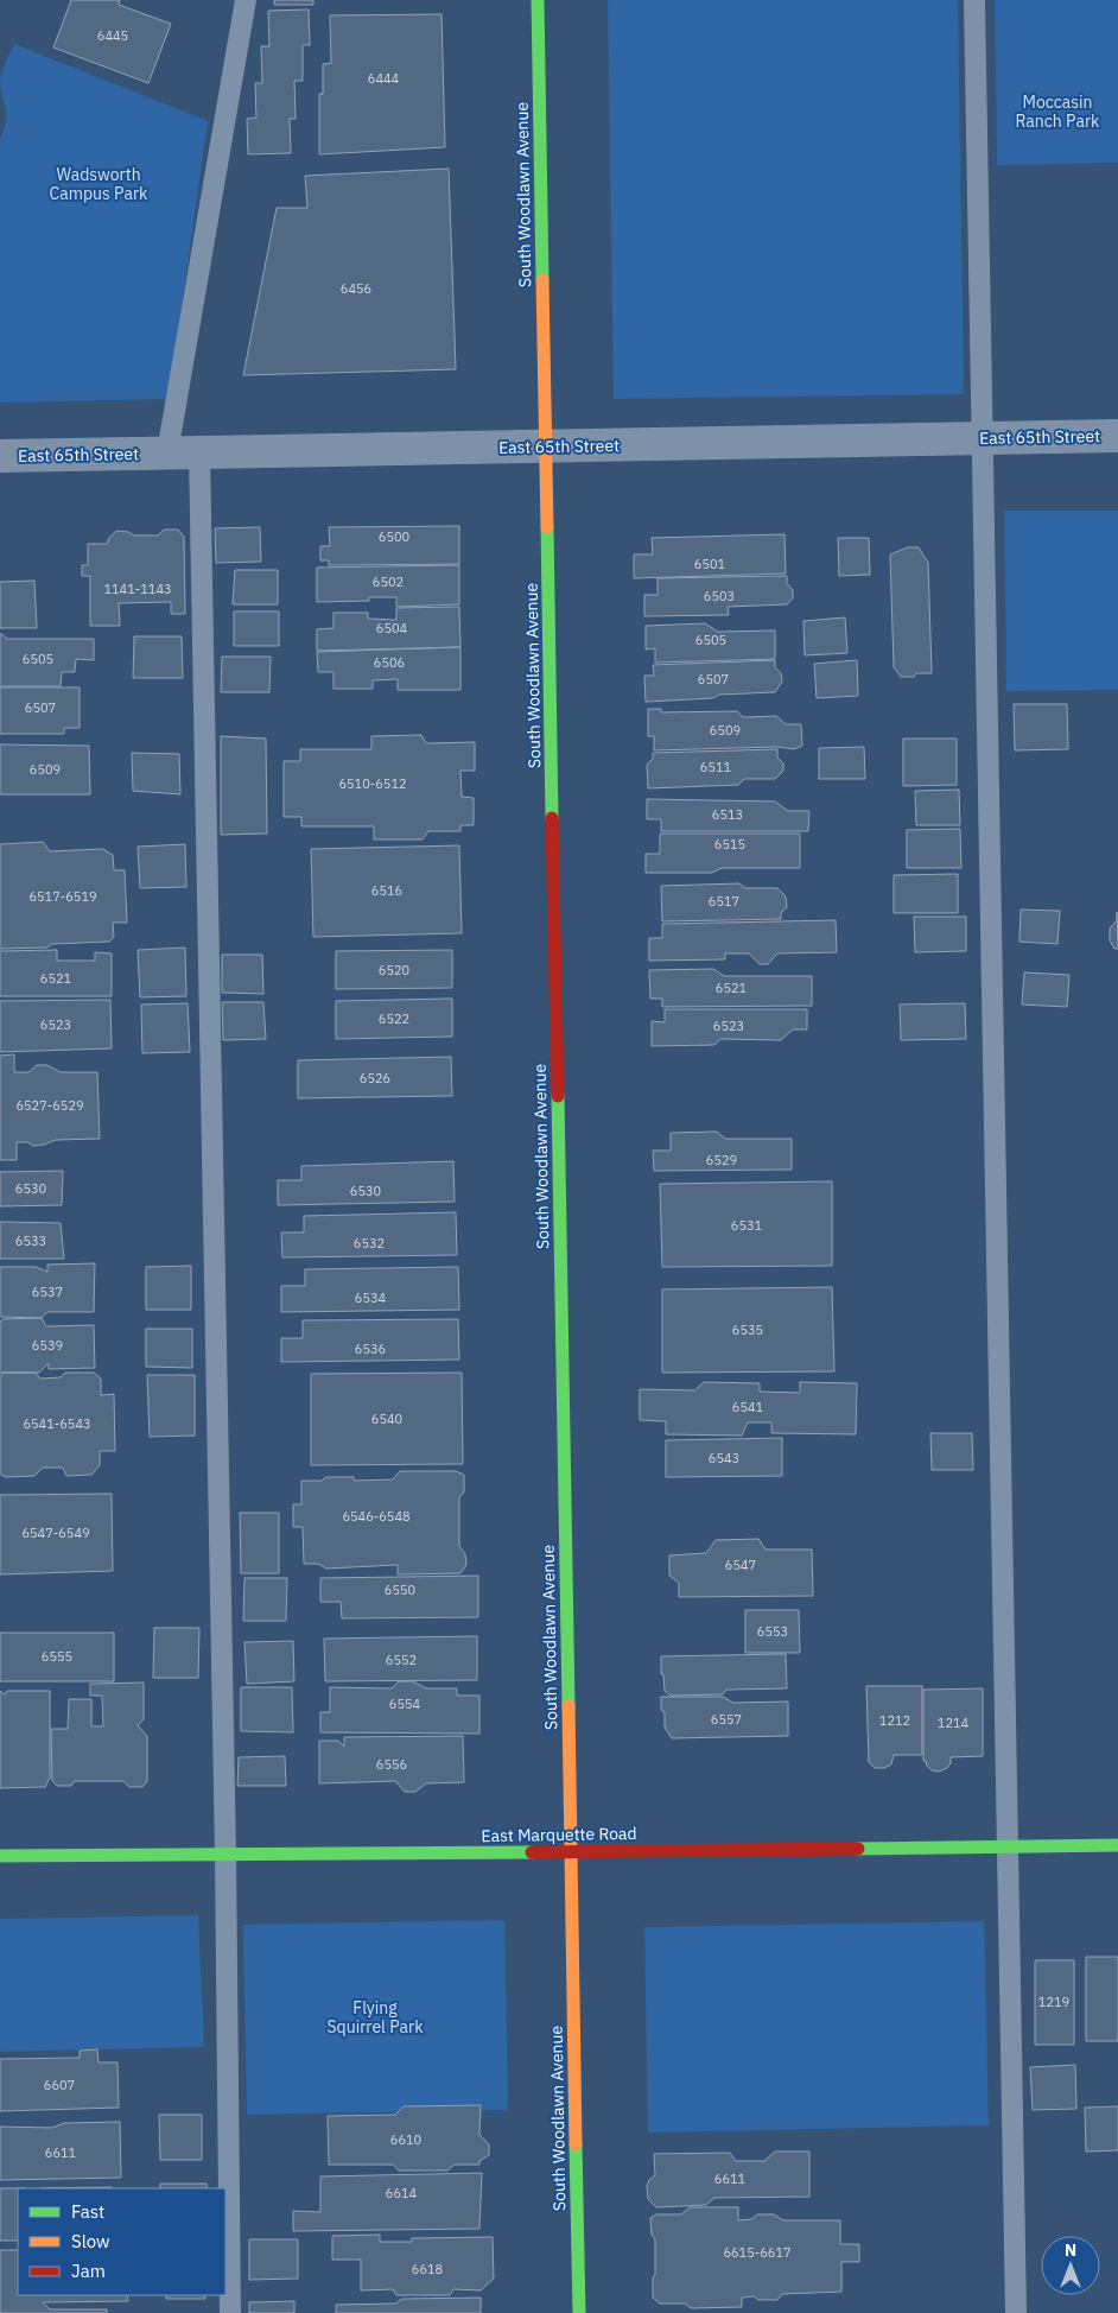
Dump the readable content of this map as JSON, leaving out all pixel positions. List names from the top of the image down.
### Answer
{
  "streets": {
    "street": ["South Woodlawn Avenue", "East 65th Street", "East Marquette Road"]
  },
  "crossings": [
    ["South Woodlawn Avenue", "East 65th Street"],
    ["South Woodlawn Avenue", "East Marquette Road"]
  ],
  "parks": ["Moccasin Ranch Park", "Wadsworth Campus Park", "Flying Squirrel Park"],
  "house_numbers": [
    "6445",
    "6444",
    "6456",
    "6500",
    "6501",
    "6502",
    "1141-1143",
    "6503",
    "6504",
    "6505",
    "6505",
    "6506",
    "6507",
    "6507",
    "6509",
    "6511",
    "6509",
    "6510-6512",
    "6513",
    "6515",
    "6516",
    "6517-6519",
    "6517",
    "6520",
    "6521",
    "6521",
    "6522",
    "6523",
    "6523",
    "6526",
    "6527-6529",
    "6529",
    "6530",
    "6530",
    "6531",
    "6533",
    "6532",
    "6537",
    "6534",
    "6535",
    "6539",
    "6536",
    "6541",
    "6540",
    "6541-6543",
    "6543",
    "6546-6548",
    "6547-6549",
    "6547",
    "6550",
    "6553",
    "6555",
    "6552",
    "6554",
    "6557",
    "1212",
    "1214",
    "6556",
    "1219",
    "6607",
    "6610",
    "6611",
    "6611",
    "6614",
    "6615-6617",
    "6618"
  ],
  "legend": ["Fast", "Slow", "Jam"],
  "north": "top"
}
